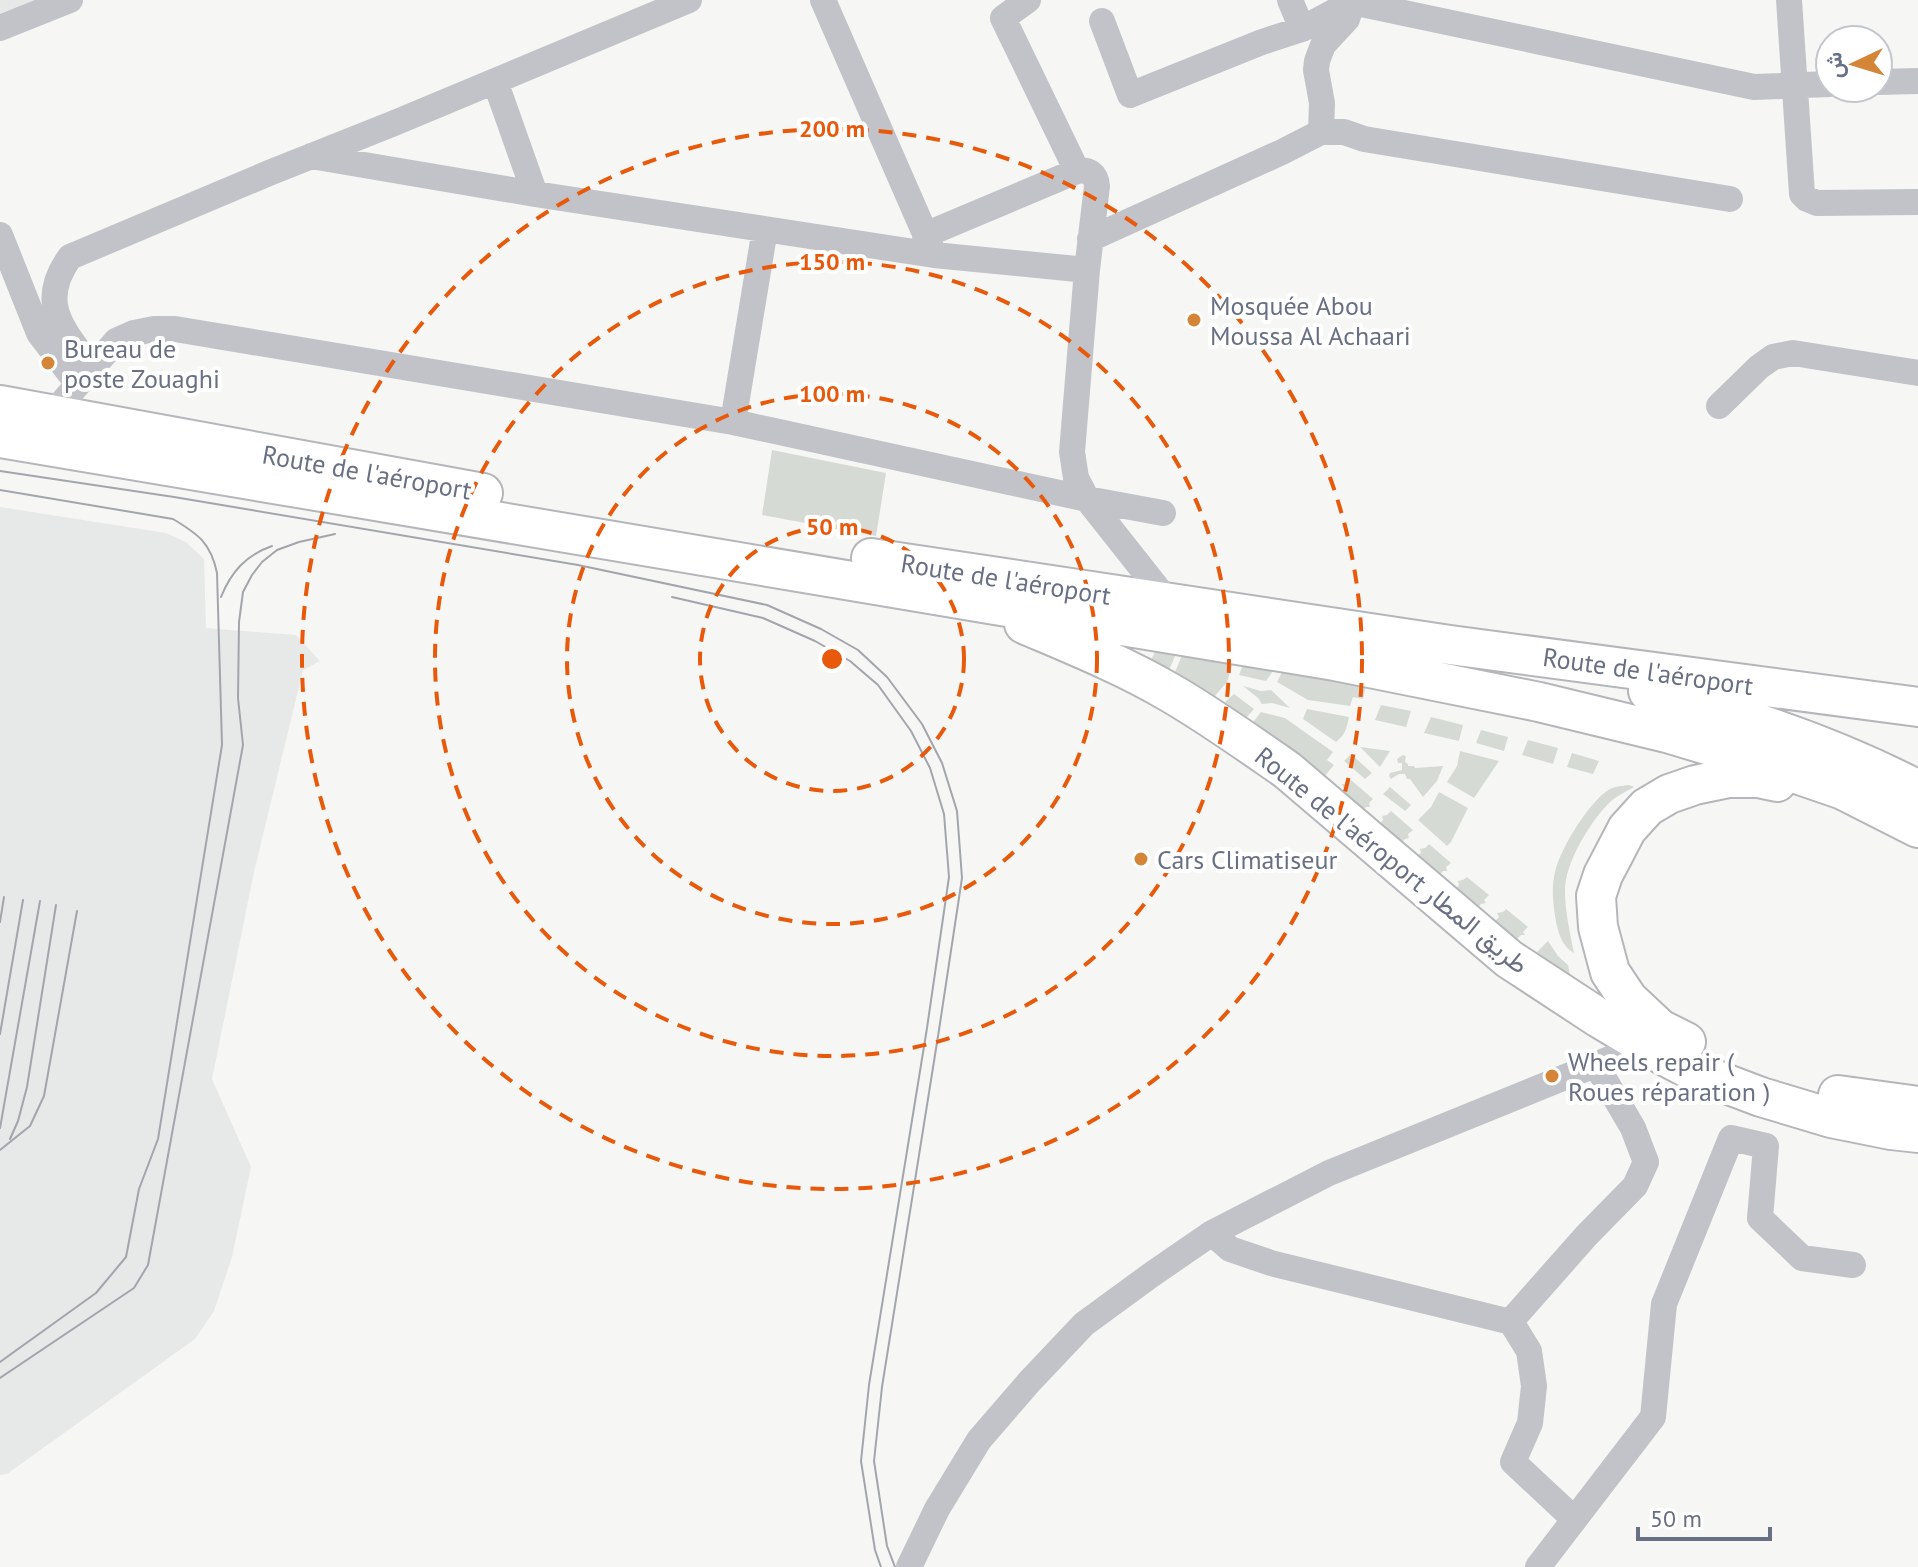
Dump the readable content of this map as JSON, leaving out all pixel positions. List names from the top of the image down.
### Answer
{
  "streets": {
    "highway": ["Route de l'aéroport", "Route de l'aéroport طريق المطار"]
  },
  "crossings": [
    ["Route de l'aéroport", "Route de l'aéroport طريق المطار"]
  ],
  "places": [
    "Mosquée Abou Moussa Al Achaari",
    "Bureau de poste Zouaghi",
    "Cars Climatiseur",
    "Wheels repair ( Roues réparation )"
  ],
  "scale_bar": "50 m",
  "north": "left",
  "rings": [
    "200 m",
    "150 m",
    "100 m",
    "50 m"
  ]
}
